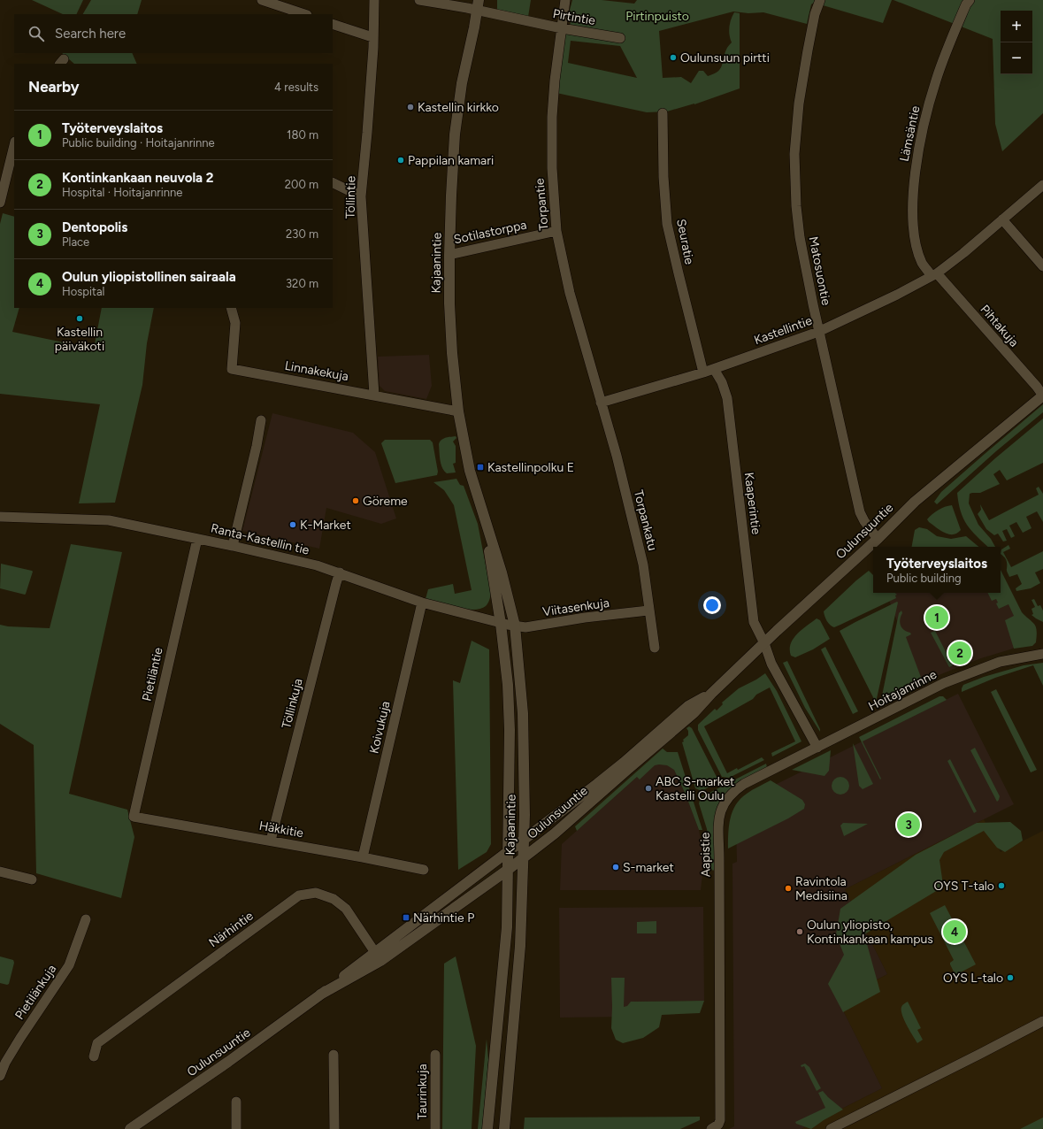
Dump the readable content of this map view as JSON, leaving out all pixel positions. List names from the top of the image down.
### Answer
{
  "streets": {
    "main road": ["Kajaanintie", "Oulunsuuntie"],
    "street": [
      "Pirtintie",
      "Lämsäntie",
      "Töllintie",
      "Torpantie",
      "Sotilastorppa",
      "Seuratie",
      "Matosuontie",
      "Pihtakuja",
      "Kastellintie",
      "Linnakekuja",
      "Kaaperintie",
      "Torpankatu",
      "Ranta-Kastellin tie",
      "Viitasenkuja",
      "Pietiläntie",
      "Hoitajanrinne",
      "Töllinkuja",
      "Koivukuja",
      "Häkkitie",
      "Aapistie",
      "Närhintie",
      "Pietilänkuja",
      "Taurinkuja"
    ]
  },
  "crossings": [
    ["Pirtintie", "Torpantie"],
    ["Pirtintie", "Kajaanintie"],
    ["Lämsäntie", "Pihtakuja"],
    ["Lämsäntie", "Kastellintie"],
    ["Töllintie", "Linnakekuja"],
    ["Torpantie", "Sotilastorppa"],
    ["Torpantie", "Kastellintie"],
    ["Torpantie", "Torpankatu"],
    ["Sotilastorppa", "Kajaanintie"],
    ["Seuratie", "Kastellintie"],
    ["Kajaanintie", "Linnakekuja"],
    ["Kajaanintie", "Oulunsuuntie"],
    ["Kajaanintie", "Ranta-Kastellin tie"],
    ["Kajaanintie", "Viitasenkuja"],
    ["Matosuontie", "Kastellintie"],
    ["Matosuontie", "Oulunsuuntie"],
    ["Pihtakuja", "Kastellintie"],
    ["Pihtakuja", "Oulunsuuntie"],
    ["Kastellintie", "Kaaperintie"],
    ["Kastellintie", "Torpankatu"],
    ["Kaaperintie", "Oulunsuuntie"],
    ["Torpankatu", "Viitasenkuja"],
    ["Oulunsuuntie", "Närhintie"],
    ["Ranta-Kastellin tie", "Viitasenkuja"],
    ["Ranta-Kastellin tie", "Pietiläntie"],
    ["Ranta-Kastellin tie", "Töllinkuja"],
    ["Ranta-Kastellin tie", "Koivukuja"],
    ["Pietiläntie", "Häkkitie"],
    ["Hoitajanrinne", "Aapistie"],
    ["Töllinkuja", "Häkkitie"],
    ["Koivukuja", "Häkkitie"]
  ],
  "parks": ["Pirtinpuisto"],
  "places": {
    "other": [
      "Oulunsuun pirtti",
      "Kastellin kirkko",
      "Pappilan kamari",
      "Kastellin päiväkoti",
      "Göreme",
      "K-Market",
      "ABC S-market Kastelli Oulu",
      "S-market",
      "OYS T-talo",
      "Ravintola Medisiina",
      "Oulun yliopisto, Kontinkankaan kampus",
      "OYS L-talo"
    ],
    "transit": ["Kastellinpolku E", "Närhintie P"]
  },
  "page": {
    "map_buttons": ["+", "−"],
    "search": "Search here",
    "heading": ["Nearby", "4 results"],
    "list": [
      {
        "mark": "1",
        "name": "Työterveyslaitos",
        "note": "Public building · Hoitajanrinne",
        "value": "180 m"
      },
      {
        "mark": "2",
        "name": "Kontinkankaan neuvola 2",
        "note": "Hospital · Hoitajanrinne",
        "value": "200 m"
      },
      {
        "mark": "3",
        "name": "Dentopolis",
        "note": "Place",
        "value": "230 m"
      },
      {
        "mark": "4",
        "name": "Oulun yliopistollinen sairaala",
        "note": "Hospital",
        "value": "320 m"
      }
    ],
    "popup": ["Työterveyslaitos", "Public building"],
    "pins": [
      "1",
      "2",
      "3",
      "4"
    ]
  }
}
